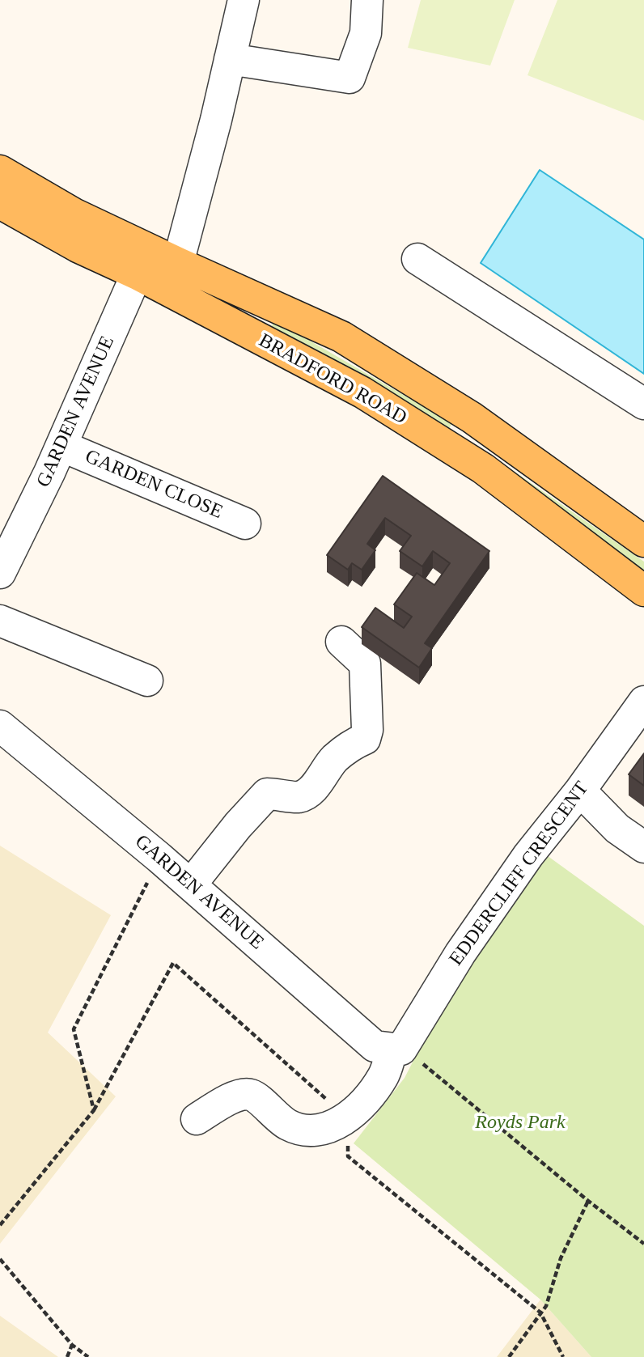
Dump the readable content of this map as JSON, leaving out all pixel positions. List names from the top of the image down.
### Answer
{
  "streets": {
    "main road": ["BRADFORD ROAD"],
    "street": ["GARDEN AVENUE", "GARDEN CLOSE", "EDDERCLIFF CRESCENT"]
  },
  "crossings": [
    ["BRADFORD ROAD", "GARDEN AVENUE"],
    ["GARDEN AVENUE", "GARDEN CLOSE"],
    ["GARDEN AVENUE", "EDDERCLIFF CRESCENT"]
  ],
  "parks": ["Royds Park"]
}
